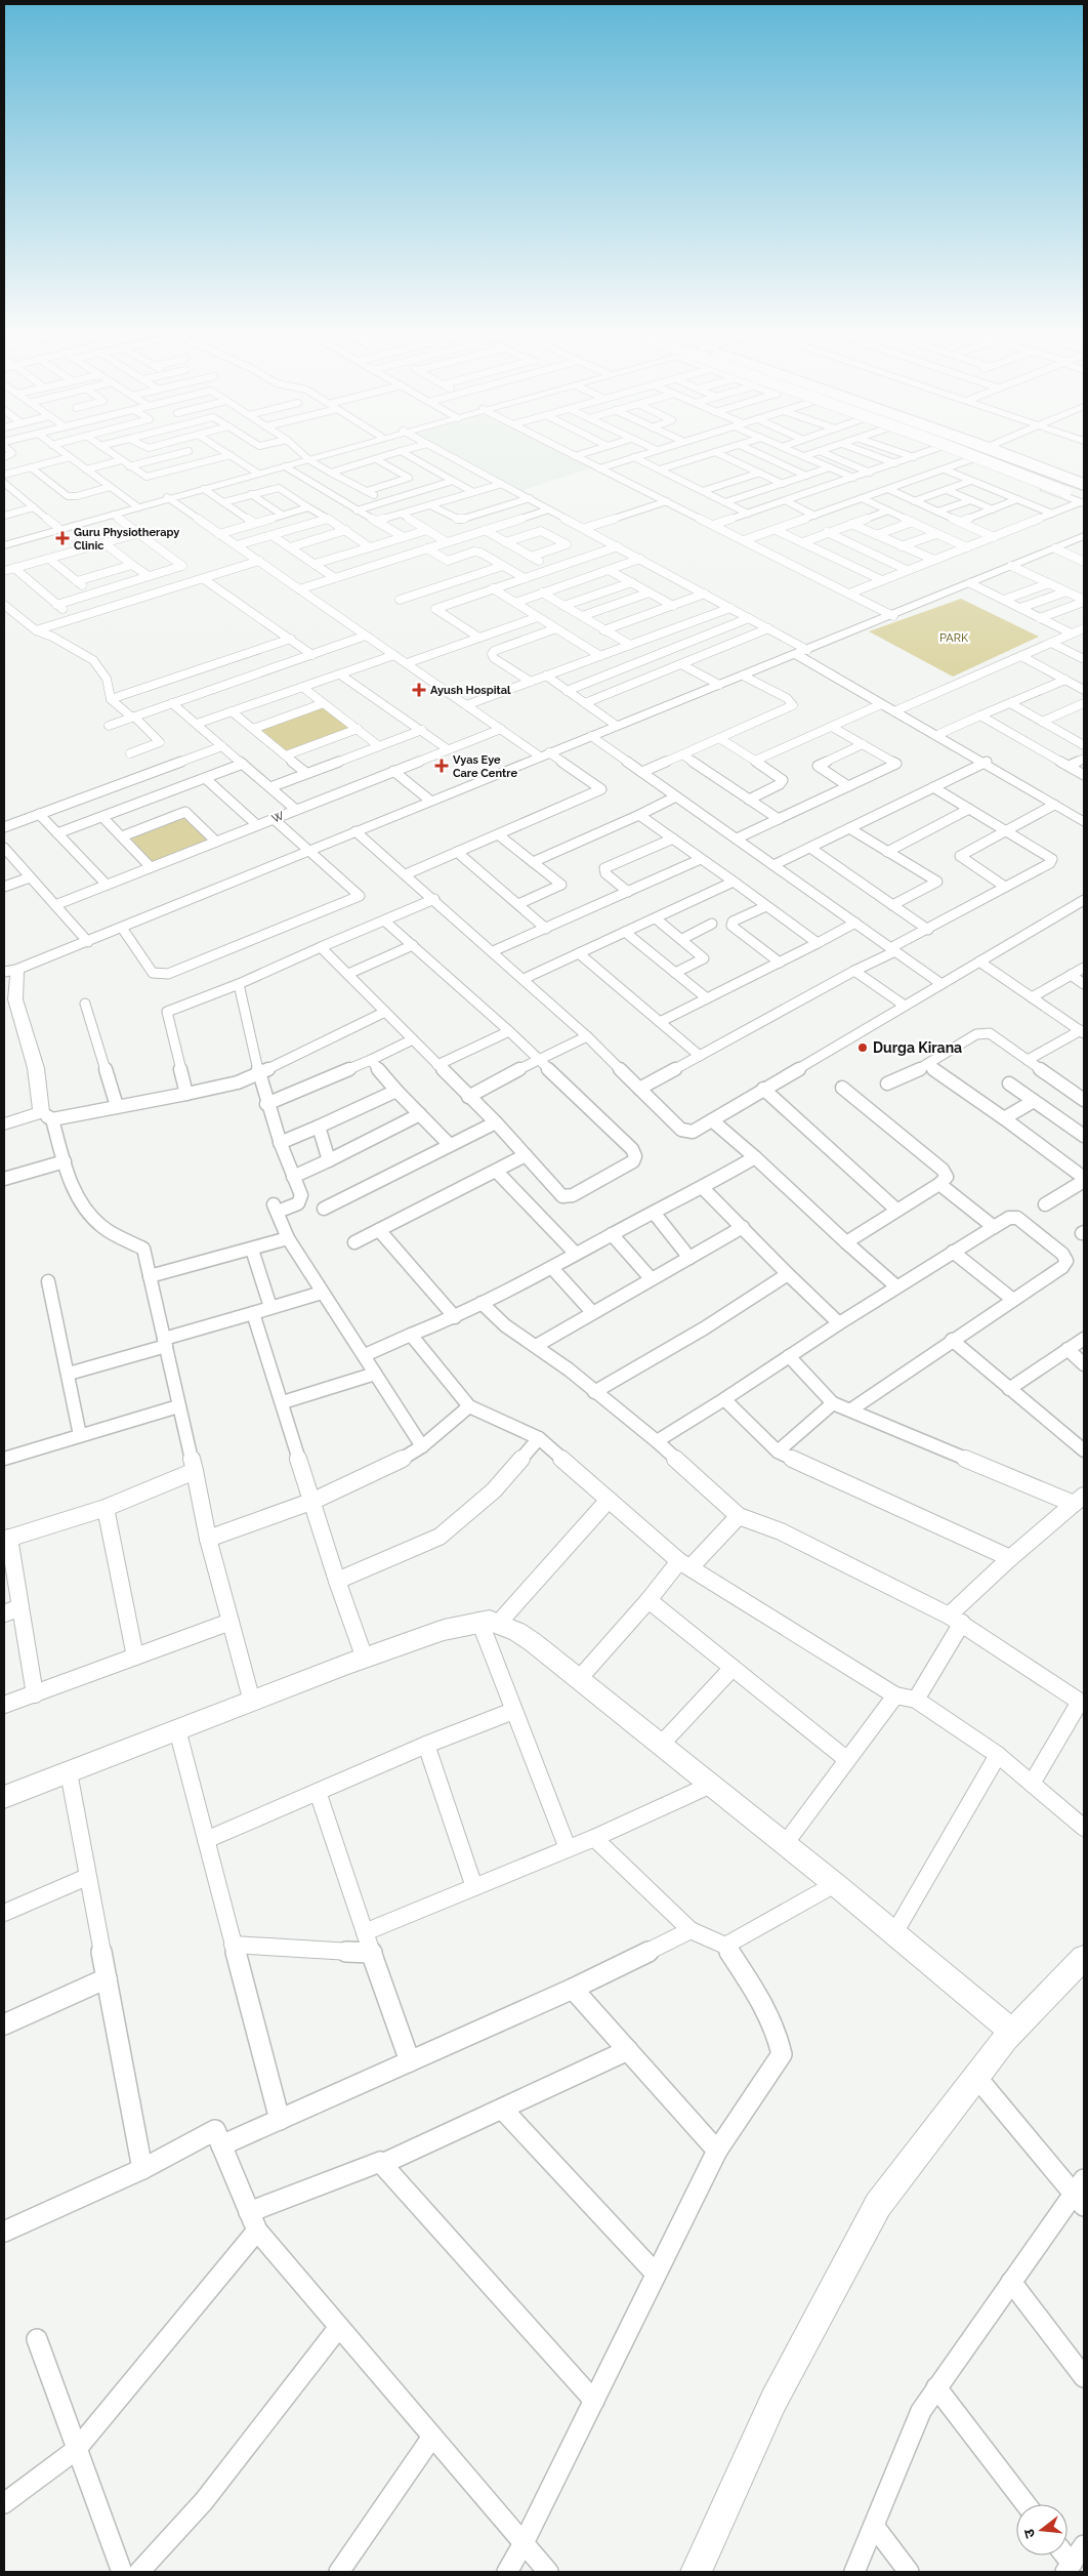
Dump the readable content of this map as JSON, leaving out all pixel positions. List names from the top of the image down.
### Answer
{
  "streets": {
    "street": ["W"]
  },
  "parks": ["PARK"],
  "places": {
    "health": ["Guru Physiotherapy Clinic", "Ayush Hospital", "Vyas Eye Care Centre"],
    "other": ["Durga Kirana"]
  },
  "north": "left"
}
